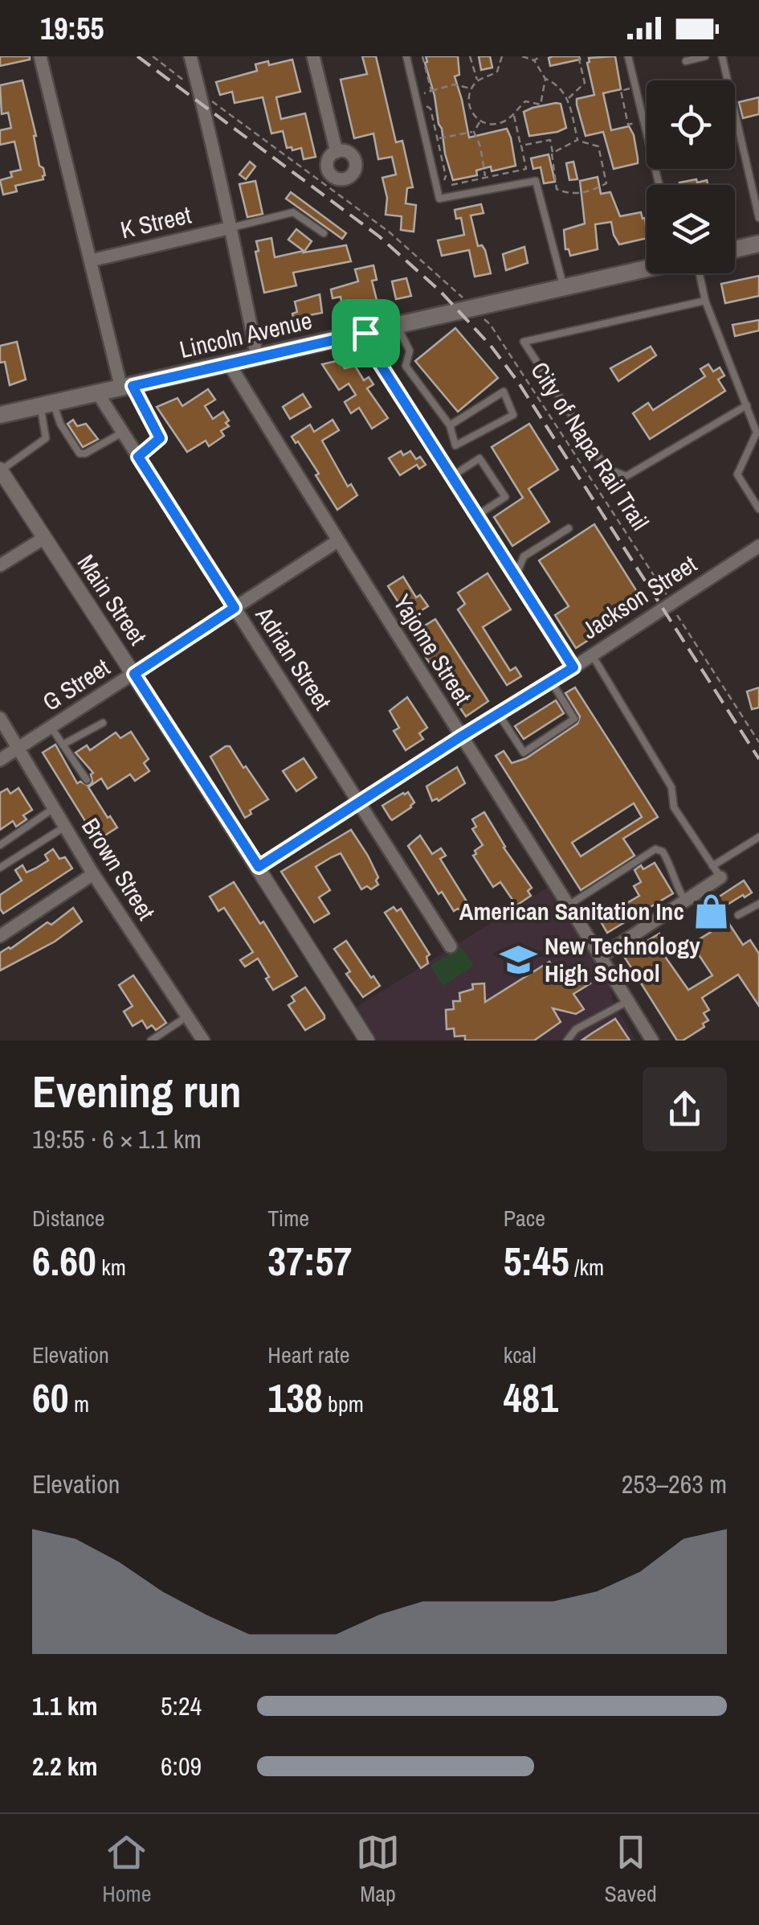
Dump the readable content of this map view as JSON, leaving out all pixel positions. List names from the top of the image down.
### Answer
{
  "streets": {
    "main road": ["Lincoln Avenue"],
    "street": [
      "K Street",
      "Jackson Street",
      "Main Street",
      "Yajome Street",
      "Adrian Street",
      "G Street",
      "Brown Street"
    ],
    "path": ["City of Napa Rail Trail"]
  },
  "crossings": [
    ["Lincoln Avenue", "Yajome Street"],
    ["Lincoln Avenue", "Adrian Street"],
    ["Jackson Street", "Main Street"],
    ["Jackson Street", "Yajome Street"],
    ["Jackson Street", "Adrian Street"],
    ["Main Street", "G Street"],
    ["Yajome Street", "G Street"],
    ["Adrian Street", "G Street"],
    ["G Street", "Brown Street"]
  ],
  "places": {
    "shop": ["American Sanitation Inc"],
    "school or university": ["New Technology High School"]
  },
  "page": {
    "status": "19:55",
    "heading": ["Evening run", "19:55 · 6 × 1.1 km"],
    "stats": [
      ["Distance", "6.60 km"],
      ["Time", "37:57"],
      ["Pace", "5:45 /km"],
      ["Elevation", "60 m"],
      ["Heart rate", "138 bpm"],
      ["kcal", "481"]
    ],
    "chart": ["Elevation", "253–263 m"],
    "list": [
      {
        "name": "1.1 km",
        "note": "5:24"
      },
      {
        "name": "2.2 km",
        "note": "6:09"
      }
    ],
    "tabs": ["Home", "Map", "Saved"]
  }
}
